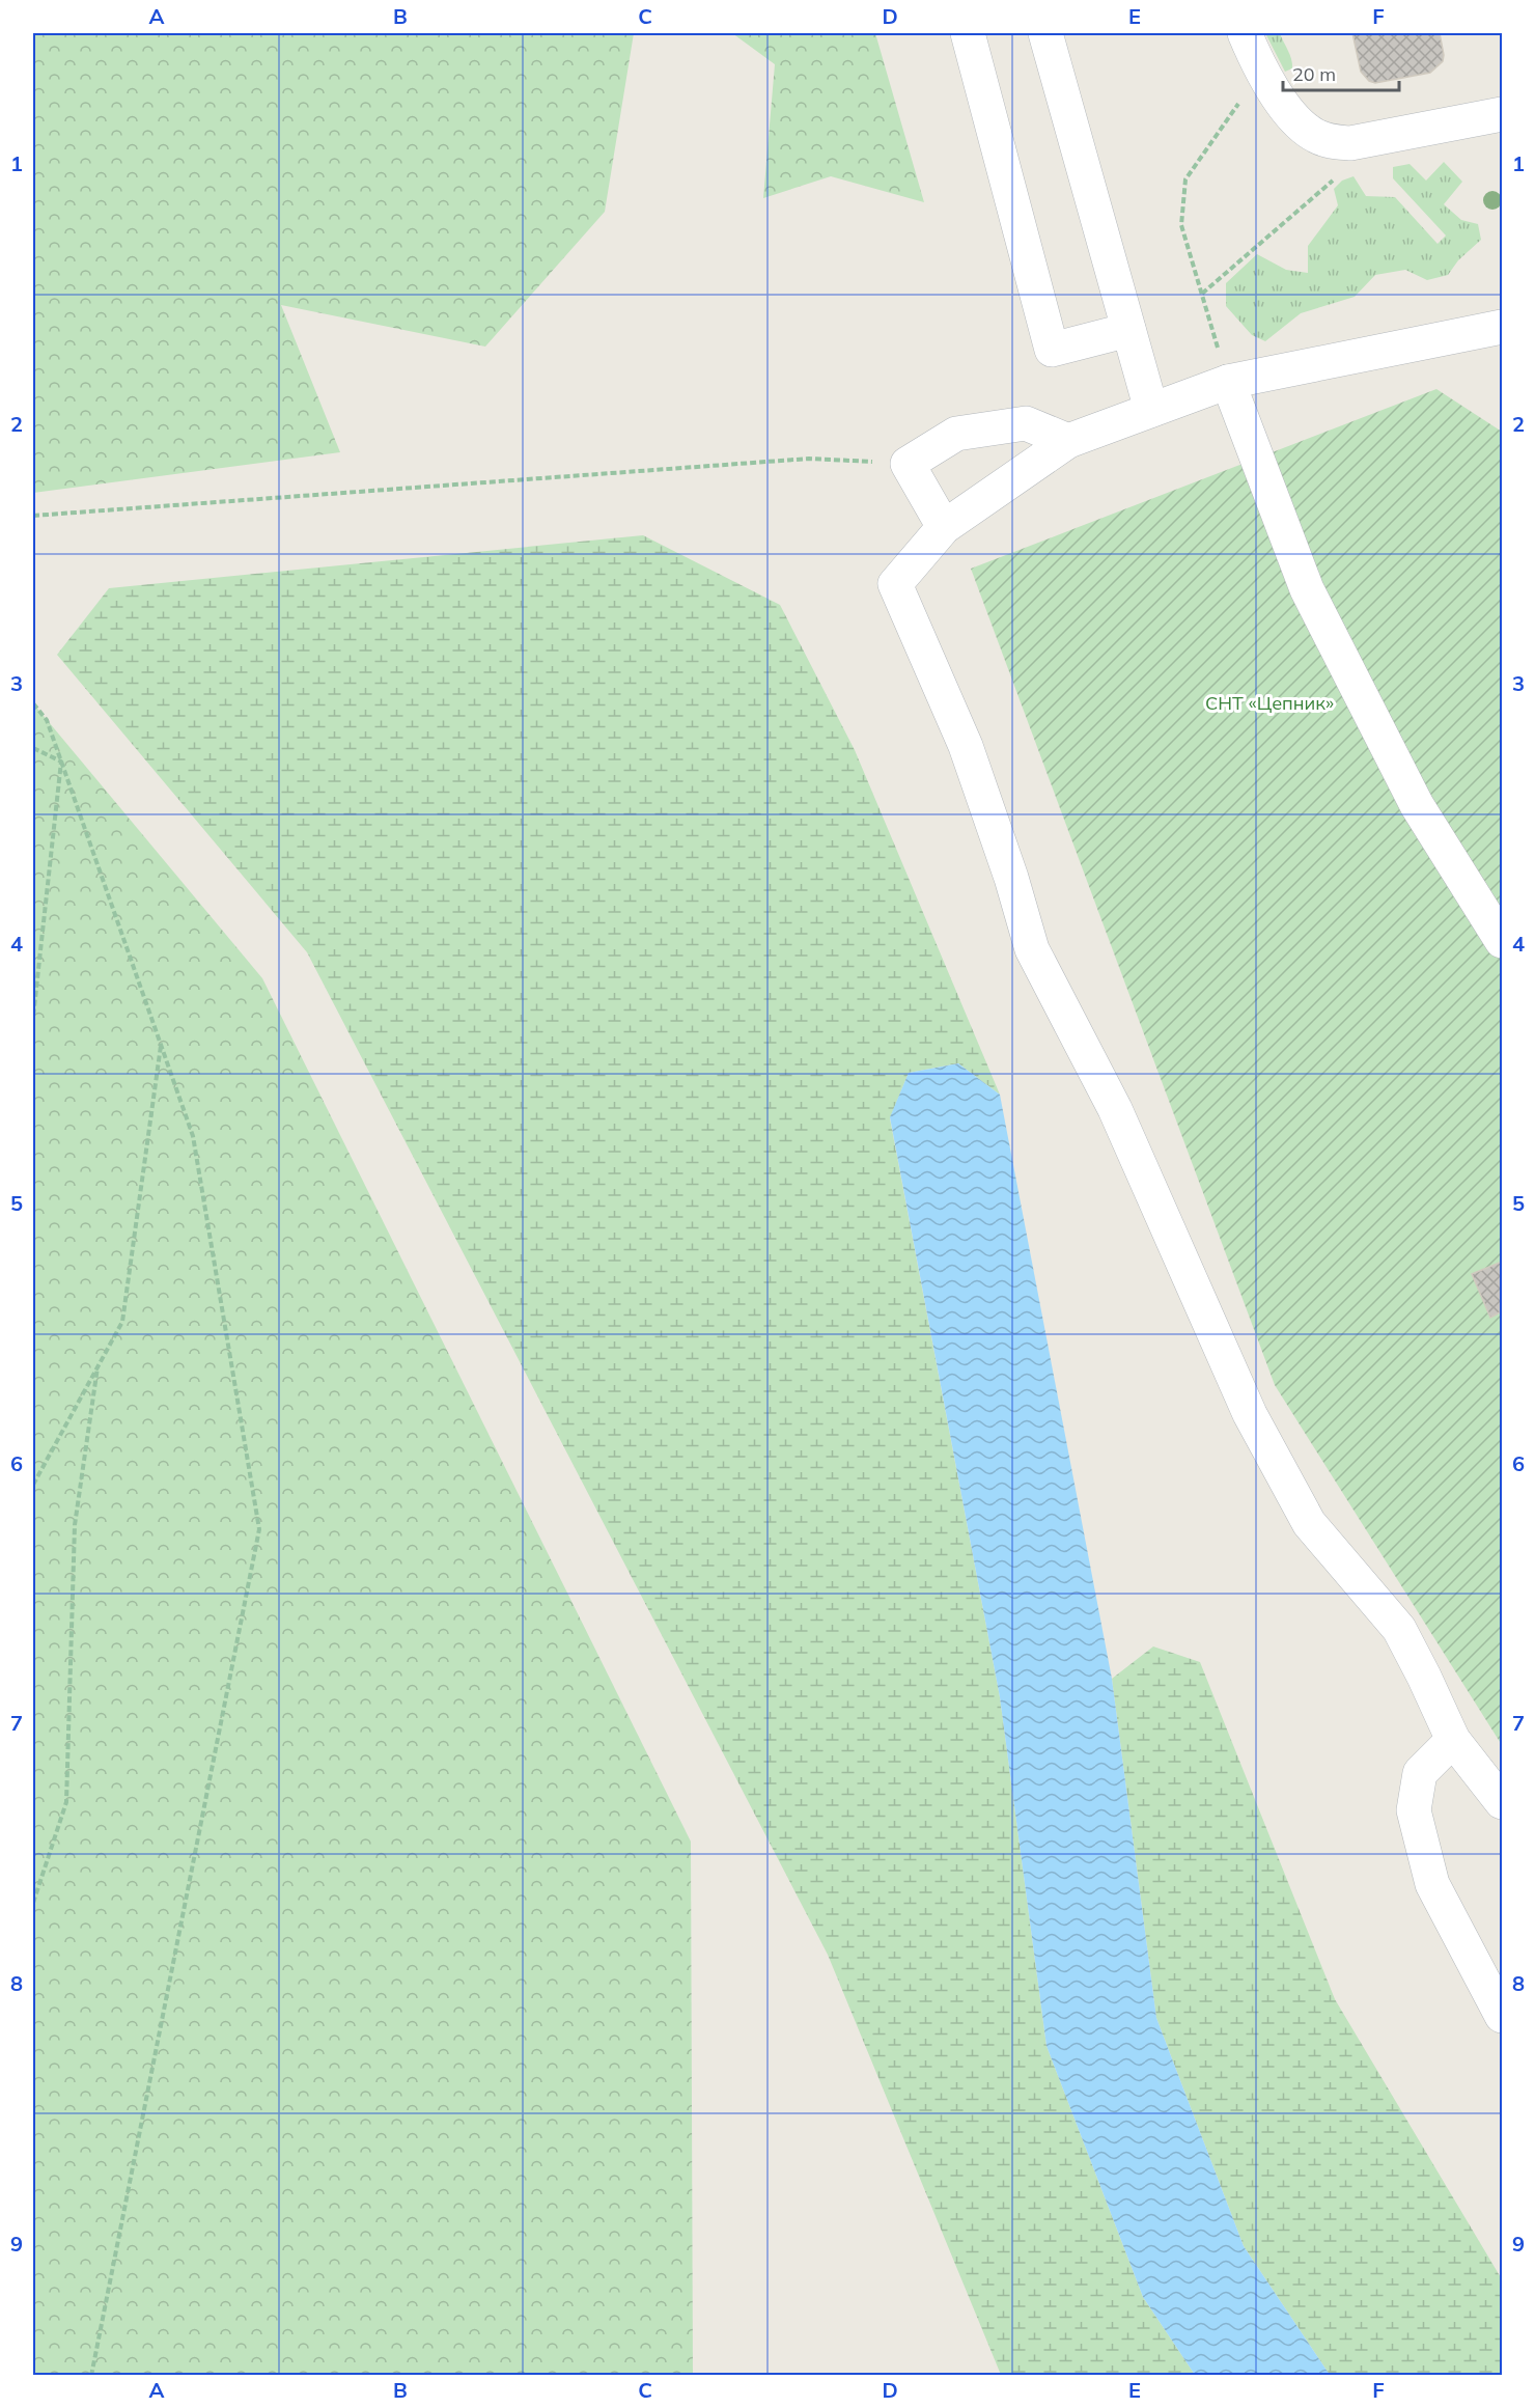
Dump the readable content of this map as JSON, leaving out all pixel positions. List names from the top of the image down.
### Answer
{
  "parks": ["СНТ «Цепник»"],
  "scale_bar": "20 m",
  "grid": {
    "columns": [
      "A",
      "B",
      "C",
      "D",
      "E",
      "F"
    ],
    "rows": [
      "1",
      "2",
      "3",
      "4",
      "5",
      "6",
      "7",
      "8",
      "9"
    ]
  }
}
